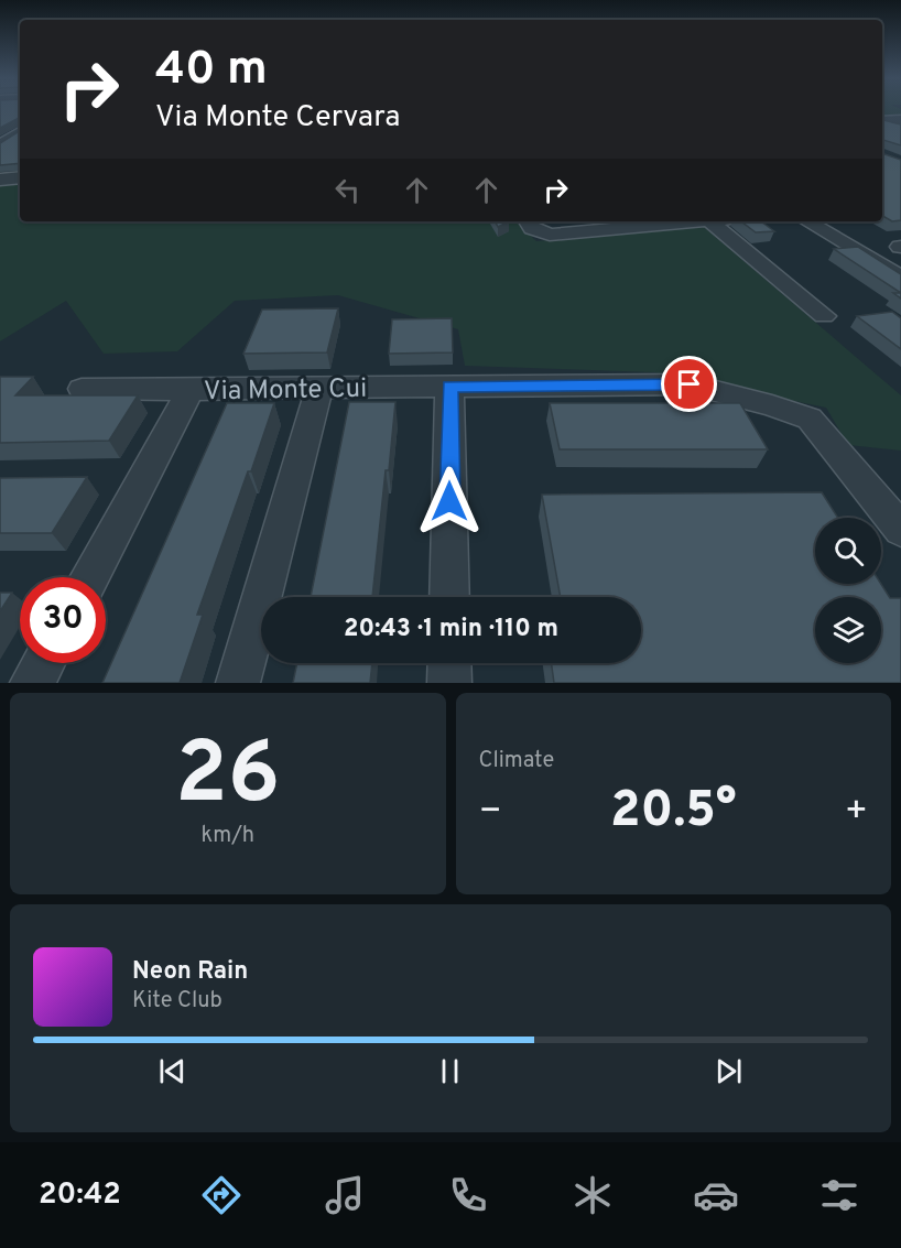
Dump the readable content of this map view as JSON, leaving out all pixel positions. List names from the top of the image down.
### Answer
{
  "streets": {
    "street": ["Via Monte Cui"]
  },
  "page": {
    "turn": ["40 m", "Via Monte Cervara"],
    "limit": "30",
    "trip": "20:43 · 1 min · 110 m",
    "tile": [
      ["26", "km/h"],
      "Climate"
    ],
    "heat": ["−", "20.5°", "+"],
    "song": ["Neon Rain", "Kite Club"],
    "tabs": "20:42"
  }
}
